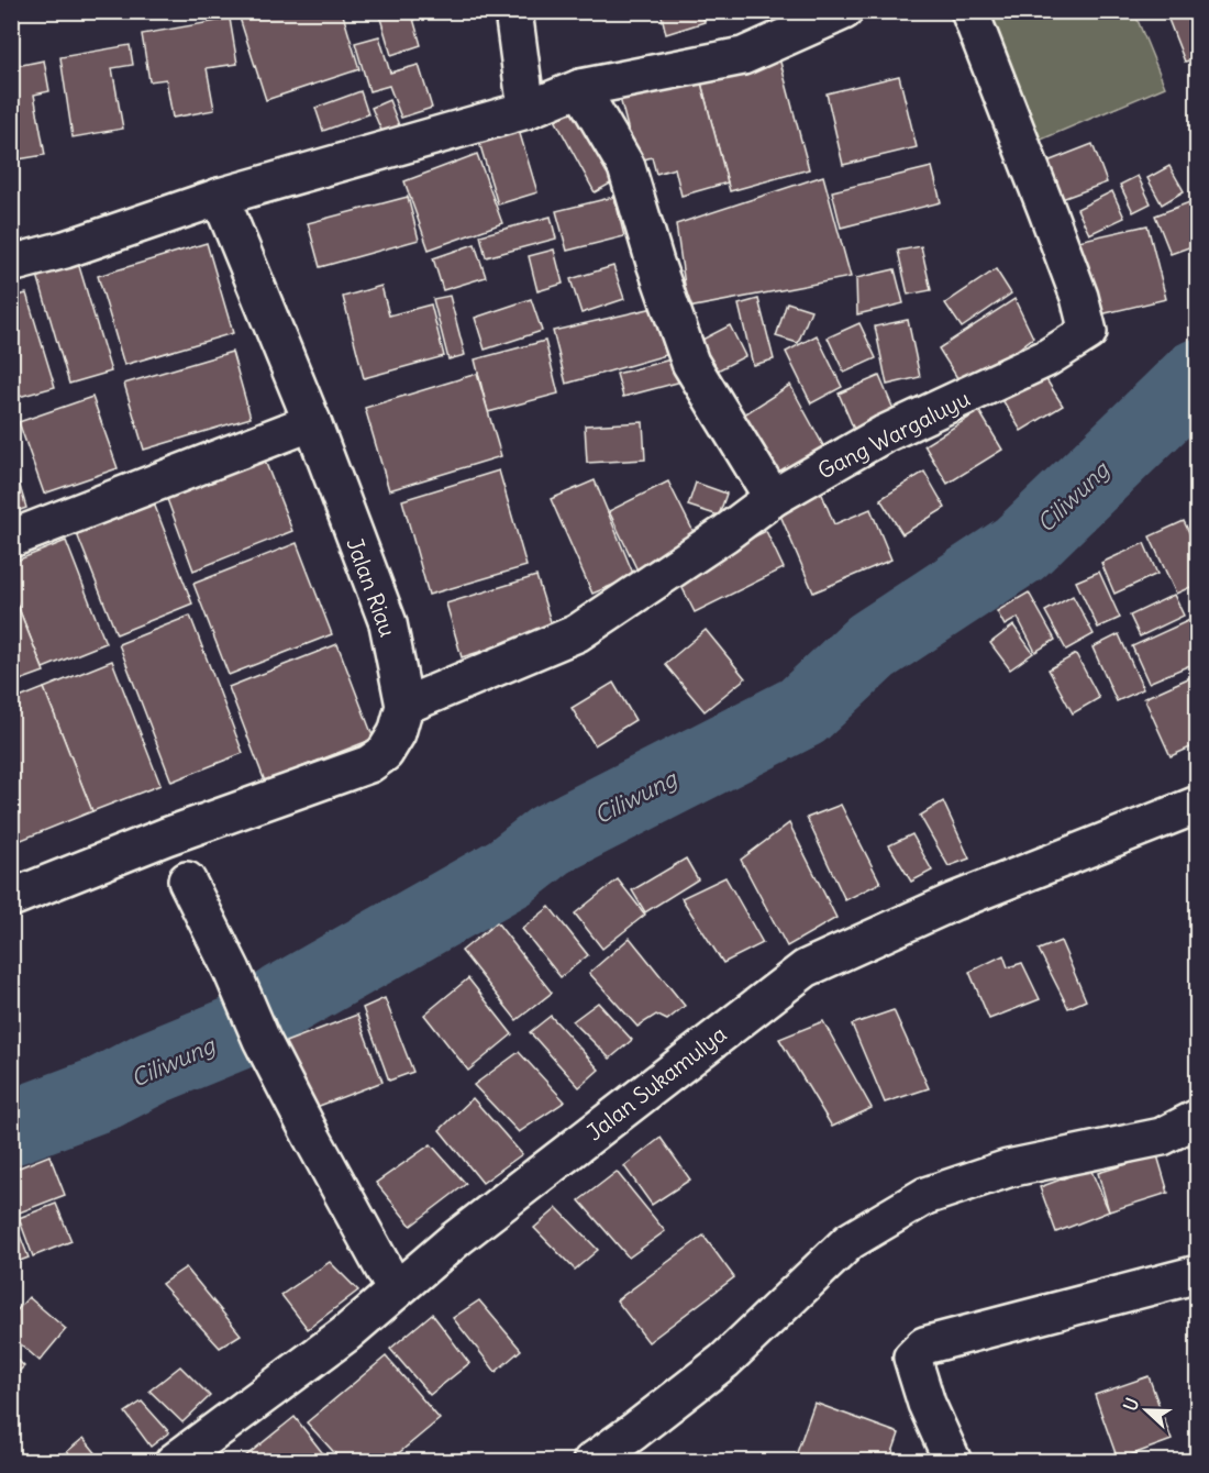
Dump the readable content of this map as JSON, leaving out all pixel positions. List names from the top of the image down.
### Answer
{
  "streets": {
    "street": ["Gang Wargaluyu", "Jalan Riau", "Jalan Sukamulya"]
  },
  "crossings": [
    ["Gang Wargaluyu", "Jalan Riau"]
  ],
  "water": ["Ciliwung"],
  "north": "left"
}
